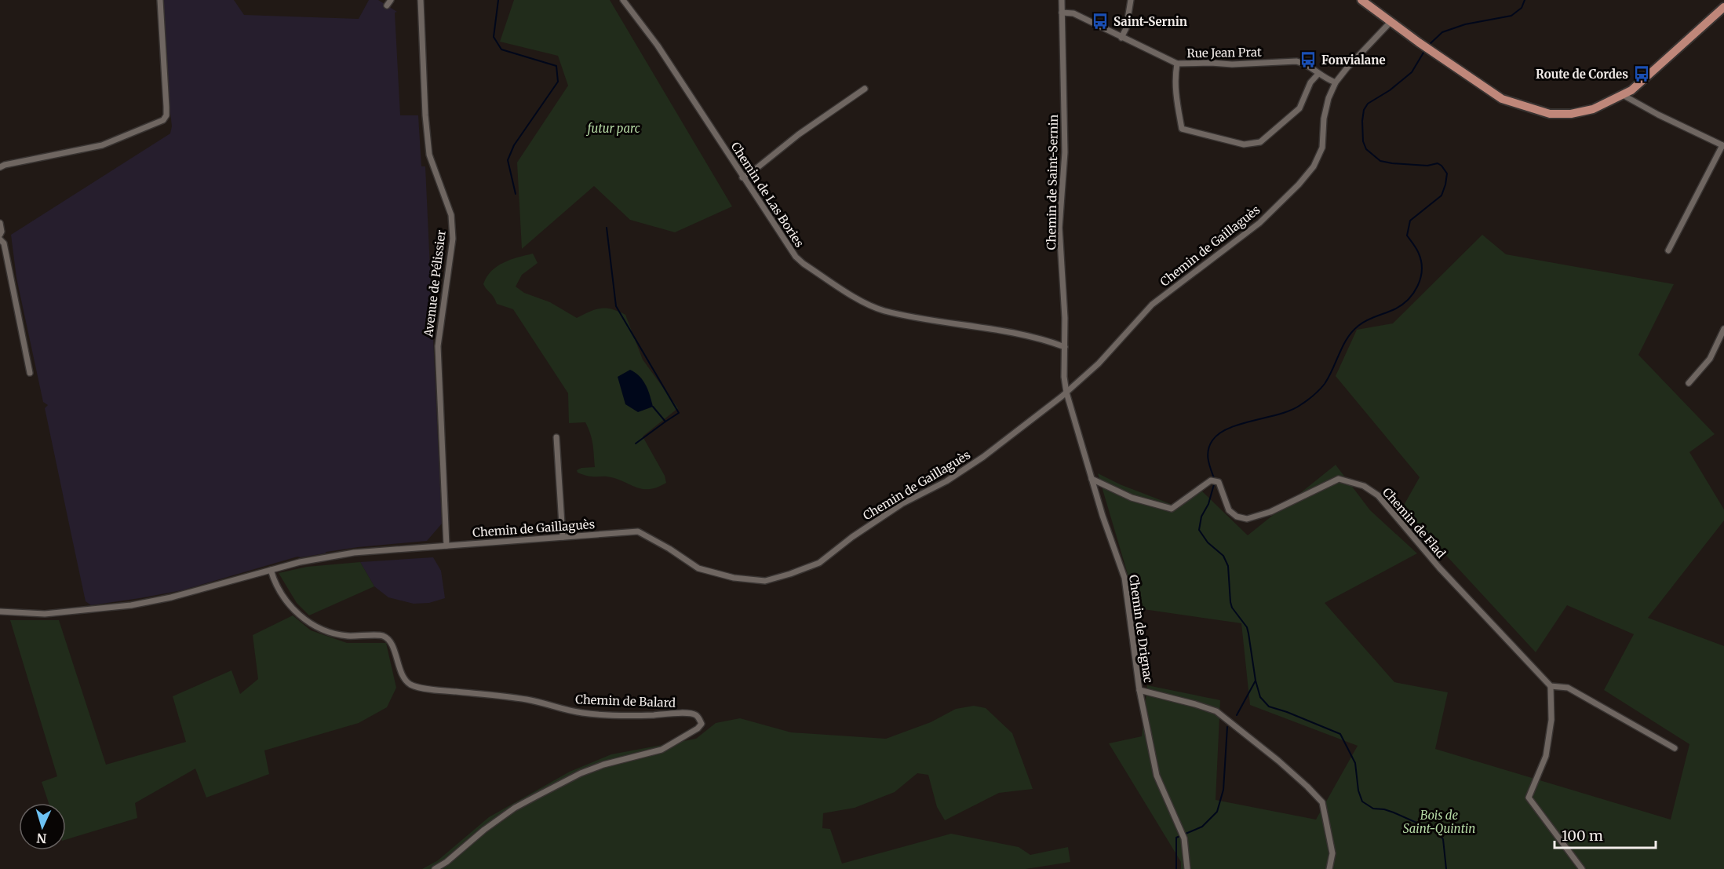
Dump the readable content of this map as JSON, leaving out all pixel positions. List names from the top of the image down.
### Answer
{
  "streets": {
    "street": [
      "Rue Jean Prat",
      "Chemin de Saint-Sernin",
      "Chemin de Las Bories",
      "Chemin de Gaillaguès",
      "Avenue de Pélissier",
      "Chemin de Flad",
      "Chemin de Drignac",
      "Chemin de Balard"
    ]
  },
  "crossings": [
    ["Rue Jean Prat", "Chemin de Saint-Sernin"],
    ["Rue Jean Prat", "Chemin de Gaillaguès"],
    ["Chemin de Saint-Sernin", "Chemin de Las Bories"],
    ["Chemin de Saint-Sernin", "Chemin de Gaillaguès"],
    ["Chemin de Saint-Sernin", "Chemin de Drignac"],
    ["Chemin de Gaillaguès", "Avenue de Pélissier"],
    ["Chemin de Gaillaguès", "Chemin de Drignac"],
    ["Chemin de Gaillaguès", "Chemin de Balard"],
    ["Chemin de Flad", "Chemin de Drignac"]
  ],
  "parks": ["futur parc", "Bois de Saint-Quintin"],
  "places": {
    "bus stop": ["Saint-Sernin", "Fonvialane", "Route de Cordes"]
  },
  "scale_bar": "100 m",
  "north": "bottom"
}
